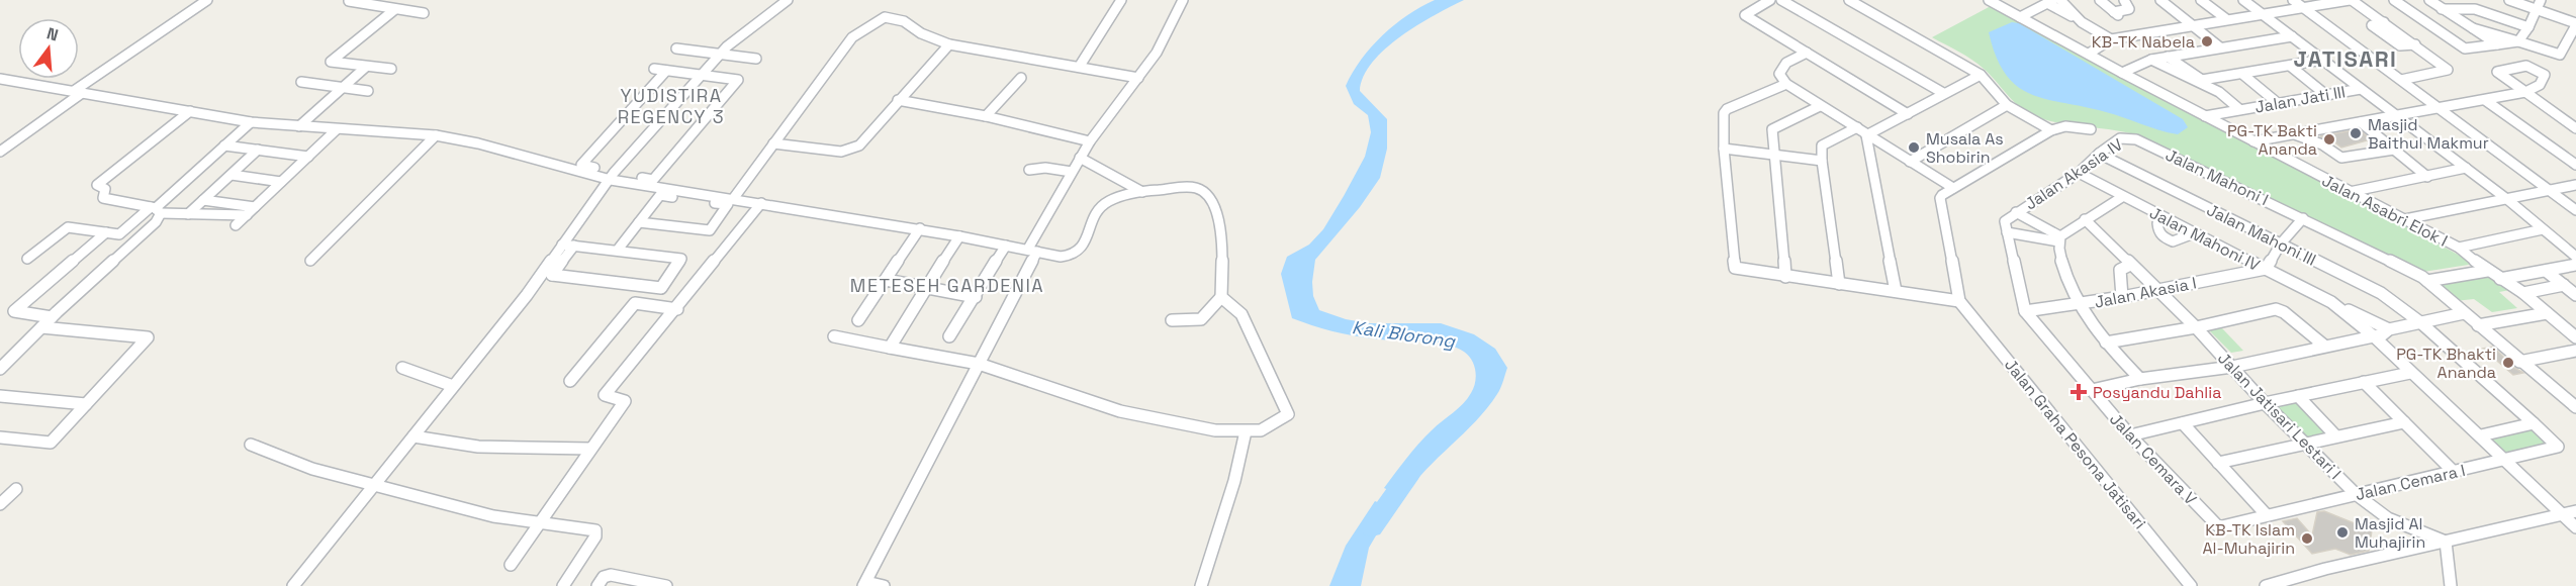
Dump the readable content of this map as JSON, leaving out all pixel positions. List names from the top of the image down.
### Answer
{
  "streets": {
    "street": [
      "Jalan Jati III",
      "Jalan Akasia IV",
      "Jalan Mahoni I",
      "Jalan Asabri Elok I",
      "Jalan Mahoni III",
      "Jalan Mahoni IV",
      "Jalan Akasia I",
      "Jalan Jatisari Lestari I",
      "Jalan Graha Pesona Jatisari",
      "Jalan Cemara V",
      "Jalan Cemara I"
    ]
  },
  "crossings": [
    ["Jalan Jati III", "Jalan Asabri Elok I"],
    ["Jalan Akasia IV", "Jalan Mahoni I"],
    ["Jalan Akasia IV", "Jalan Mahoni III"],
    ["Jalan Akasia IV", "Jalan Mahoni IV"],
    ["Jalan Mahoni III", "Jalan Cemara I"],
    ["Jalan Mahoni IV", "Jalan Akasia I"],
    ["Jalan Mahoni IV", "Jalan Cemara I"],
    ["Jalan Akasia I", "Jalan Jatisari Lestari I"],
    ["Jalan Akasia I", "Jalan Cemara V"],
    ["Jalan Jatisari Lestari I", "Jalan Cemara I"],
    ["Jalan Cemara V", "Jalan Cemara I"]
  ],
  "districts": ["JATISARI", "YUDISTIRA REGENCY 3", "METESEH GARDENIA"],
  "water": ["Kali Blorong"],
  "places": {
    "other": [
      "KB-TK Nabela",
      "Masjid Baithul Makmur",
      "PG-TK Bakti Ananda",
      "Musala As Shobirin",
      "PG-TK Bhakti Ananda",
      "Masjid Al Muhajirin",
      "KB-TK Islam Al-Muhajirin"
    ],
    "health": ["Posyandu Dahlia"]
  },
  "north": "top"
}
